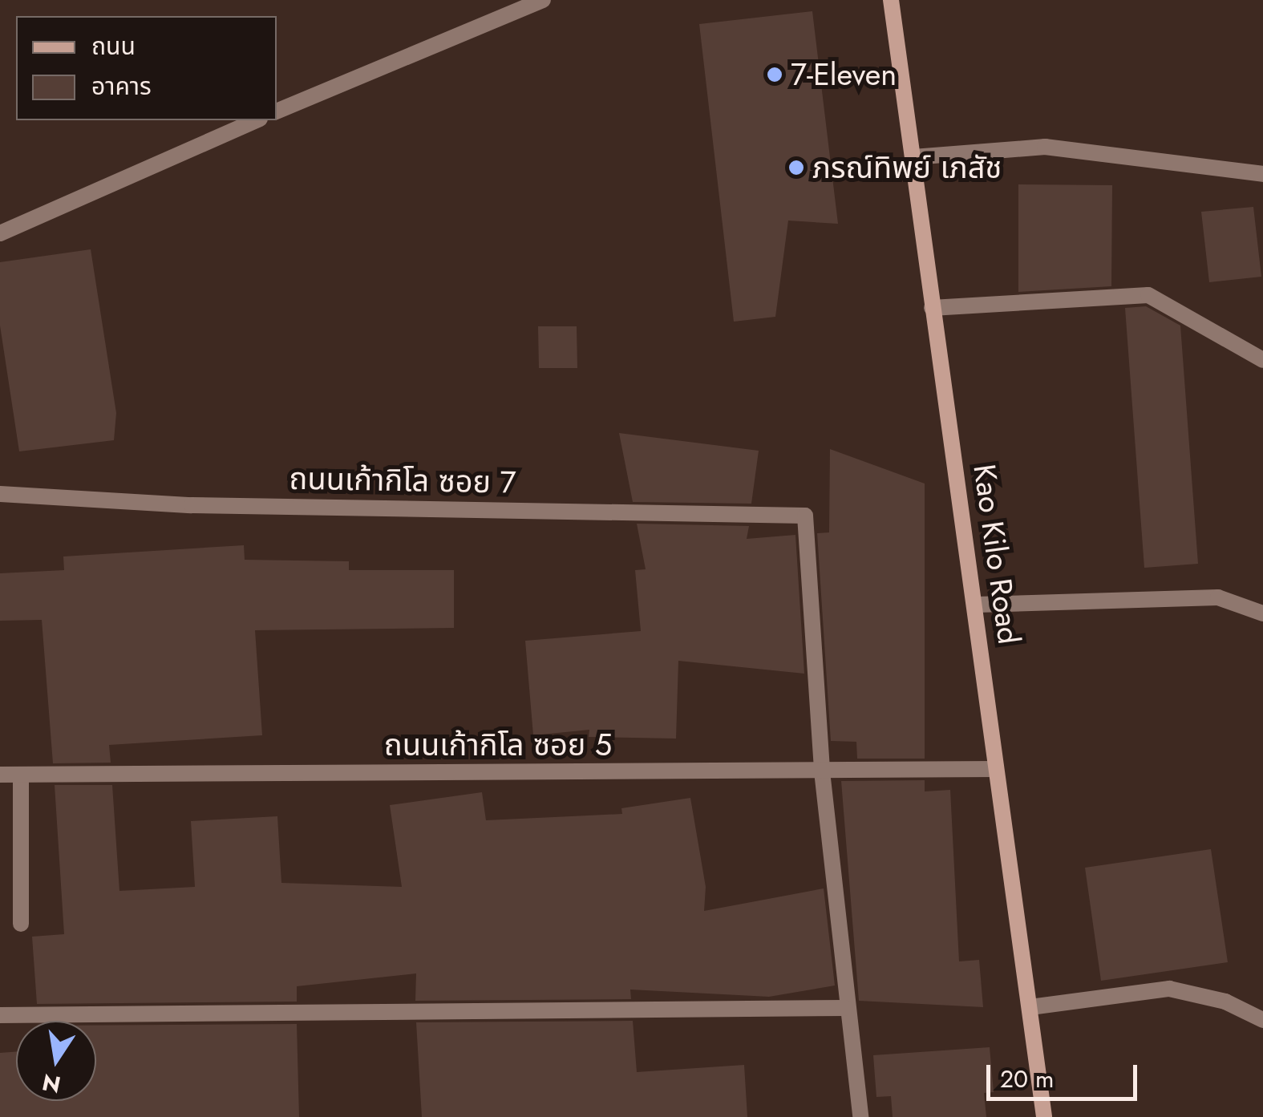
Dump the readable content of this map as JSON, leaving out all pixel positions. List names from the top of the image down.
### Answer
{
  "streets": {
    "main road": ["Kao Kilo Road"],
    "street": ["ถนนเก้ากิโล ซอย 7", "ถนนเก้ากิโล ซอย 5"]
  },
  "crossings": [
    ["ถนนเก้ากิโล ซอย 7", "ถนนเก้ากิโล ซอย 5"],
    ["Kao Kilo Road", "ถนนเก้ากิโล ซอย 5"]
  ],
  "places": ["7-Eleven", "ภรณ์ทิพย์ เภสัช"],
  "legend": ["ถนน", "อาคาร"],
  "scale_bar": "20 m",
  "north": "bottom"
}
